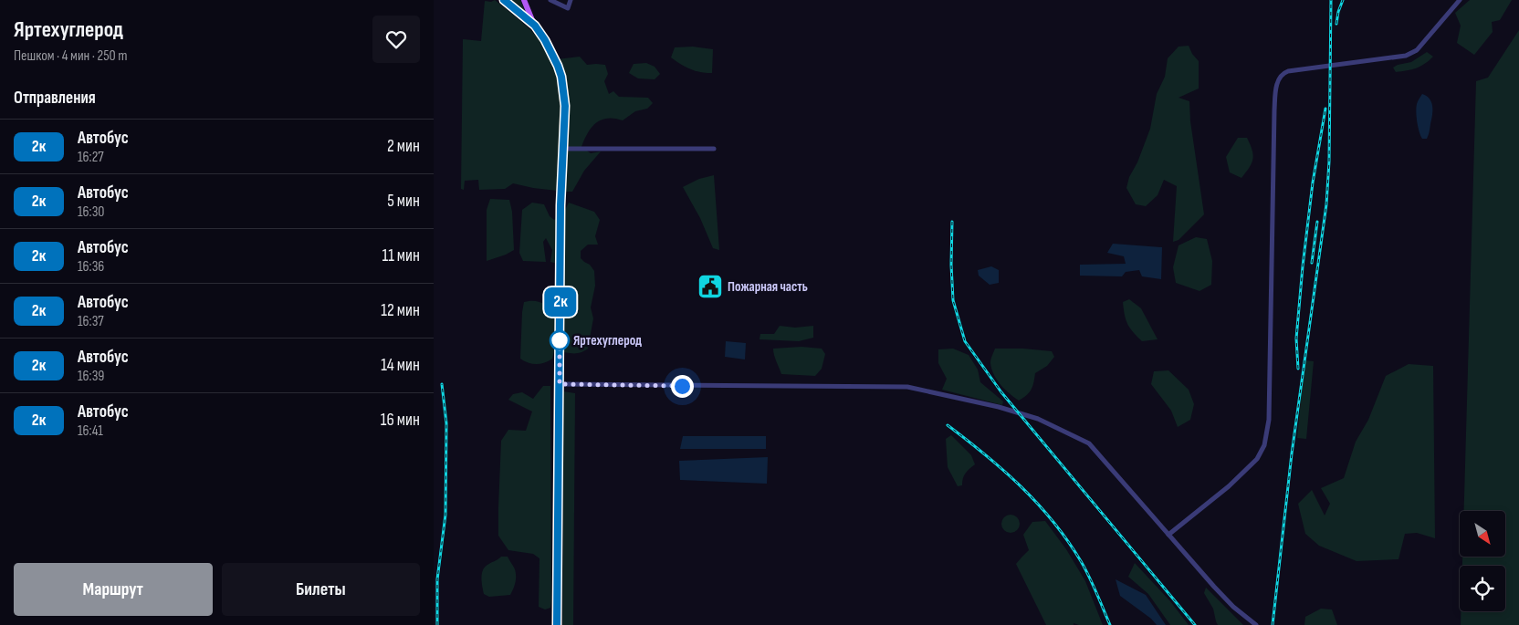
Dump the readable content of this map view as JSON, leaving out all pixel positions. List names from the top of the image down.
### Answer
{
  "places": {
    "public building": ["Пожарная часть"],
    "other": ["Яртехуглерод"]
  },
  "lines": ["bus line 2к"],
  "north": "bottom right",
  "page": {
    "heading": [
      ["Яртехуглерод", "Пешком · 4 мин · 250 m"],
      "Отправления"
    ],
    "on_map": "2к",
    "list": [
      {
        "mark": "2к",
        "name": "Автобус",
        "note": "16:27",
        "value": "2 мин"
      },
      {
        "mark": "2к",
        "name": "Автобус",
        "note": "16:30",
        "value": "5 мин"
      },
      {
        "mark": "2к",
        "name": "Автобус",
        "note": "16:36",
        "value": "11 мин"
      },
      {
        "mark": "2к",
        "name": "Автобус",
        "note": "16:37",
        "value": "12 мин"
      },
      {
        "mark": "2к",
        "name": "Автобус",
        "note": "16:39",
        "value": "14 мин"
      },
      {
        "mark": "2к",
        "name": "Автобус",
        "note": "16:41",
        "value": "16 мин"
      }
    ],
    "buttons": ["Маршрут", "Билеты"]
  }
}
